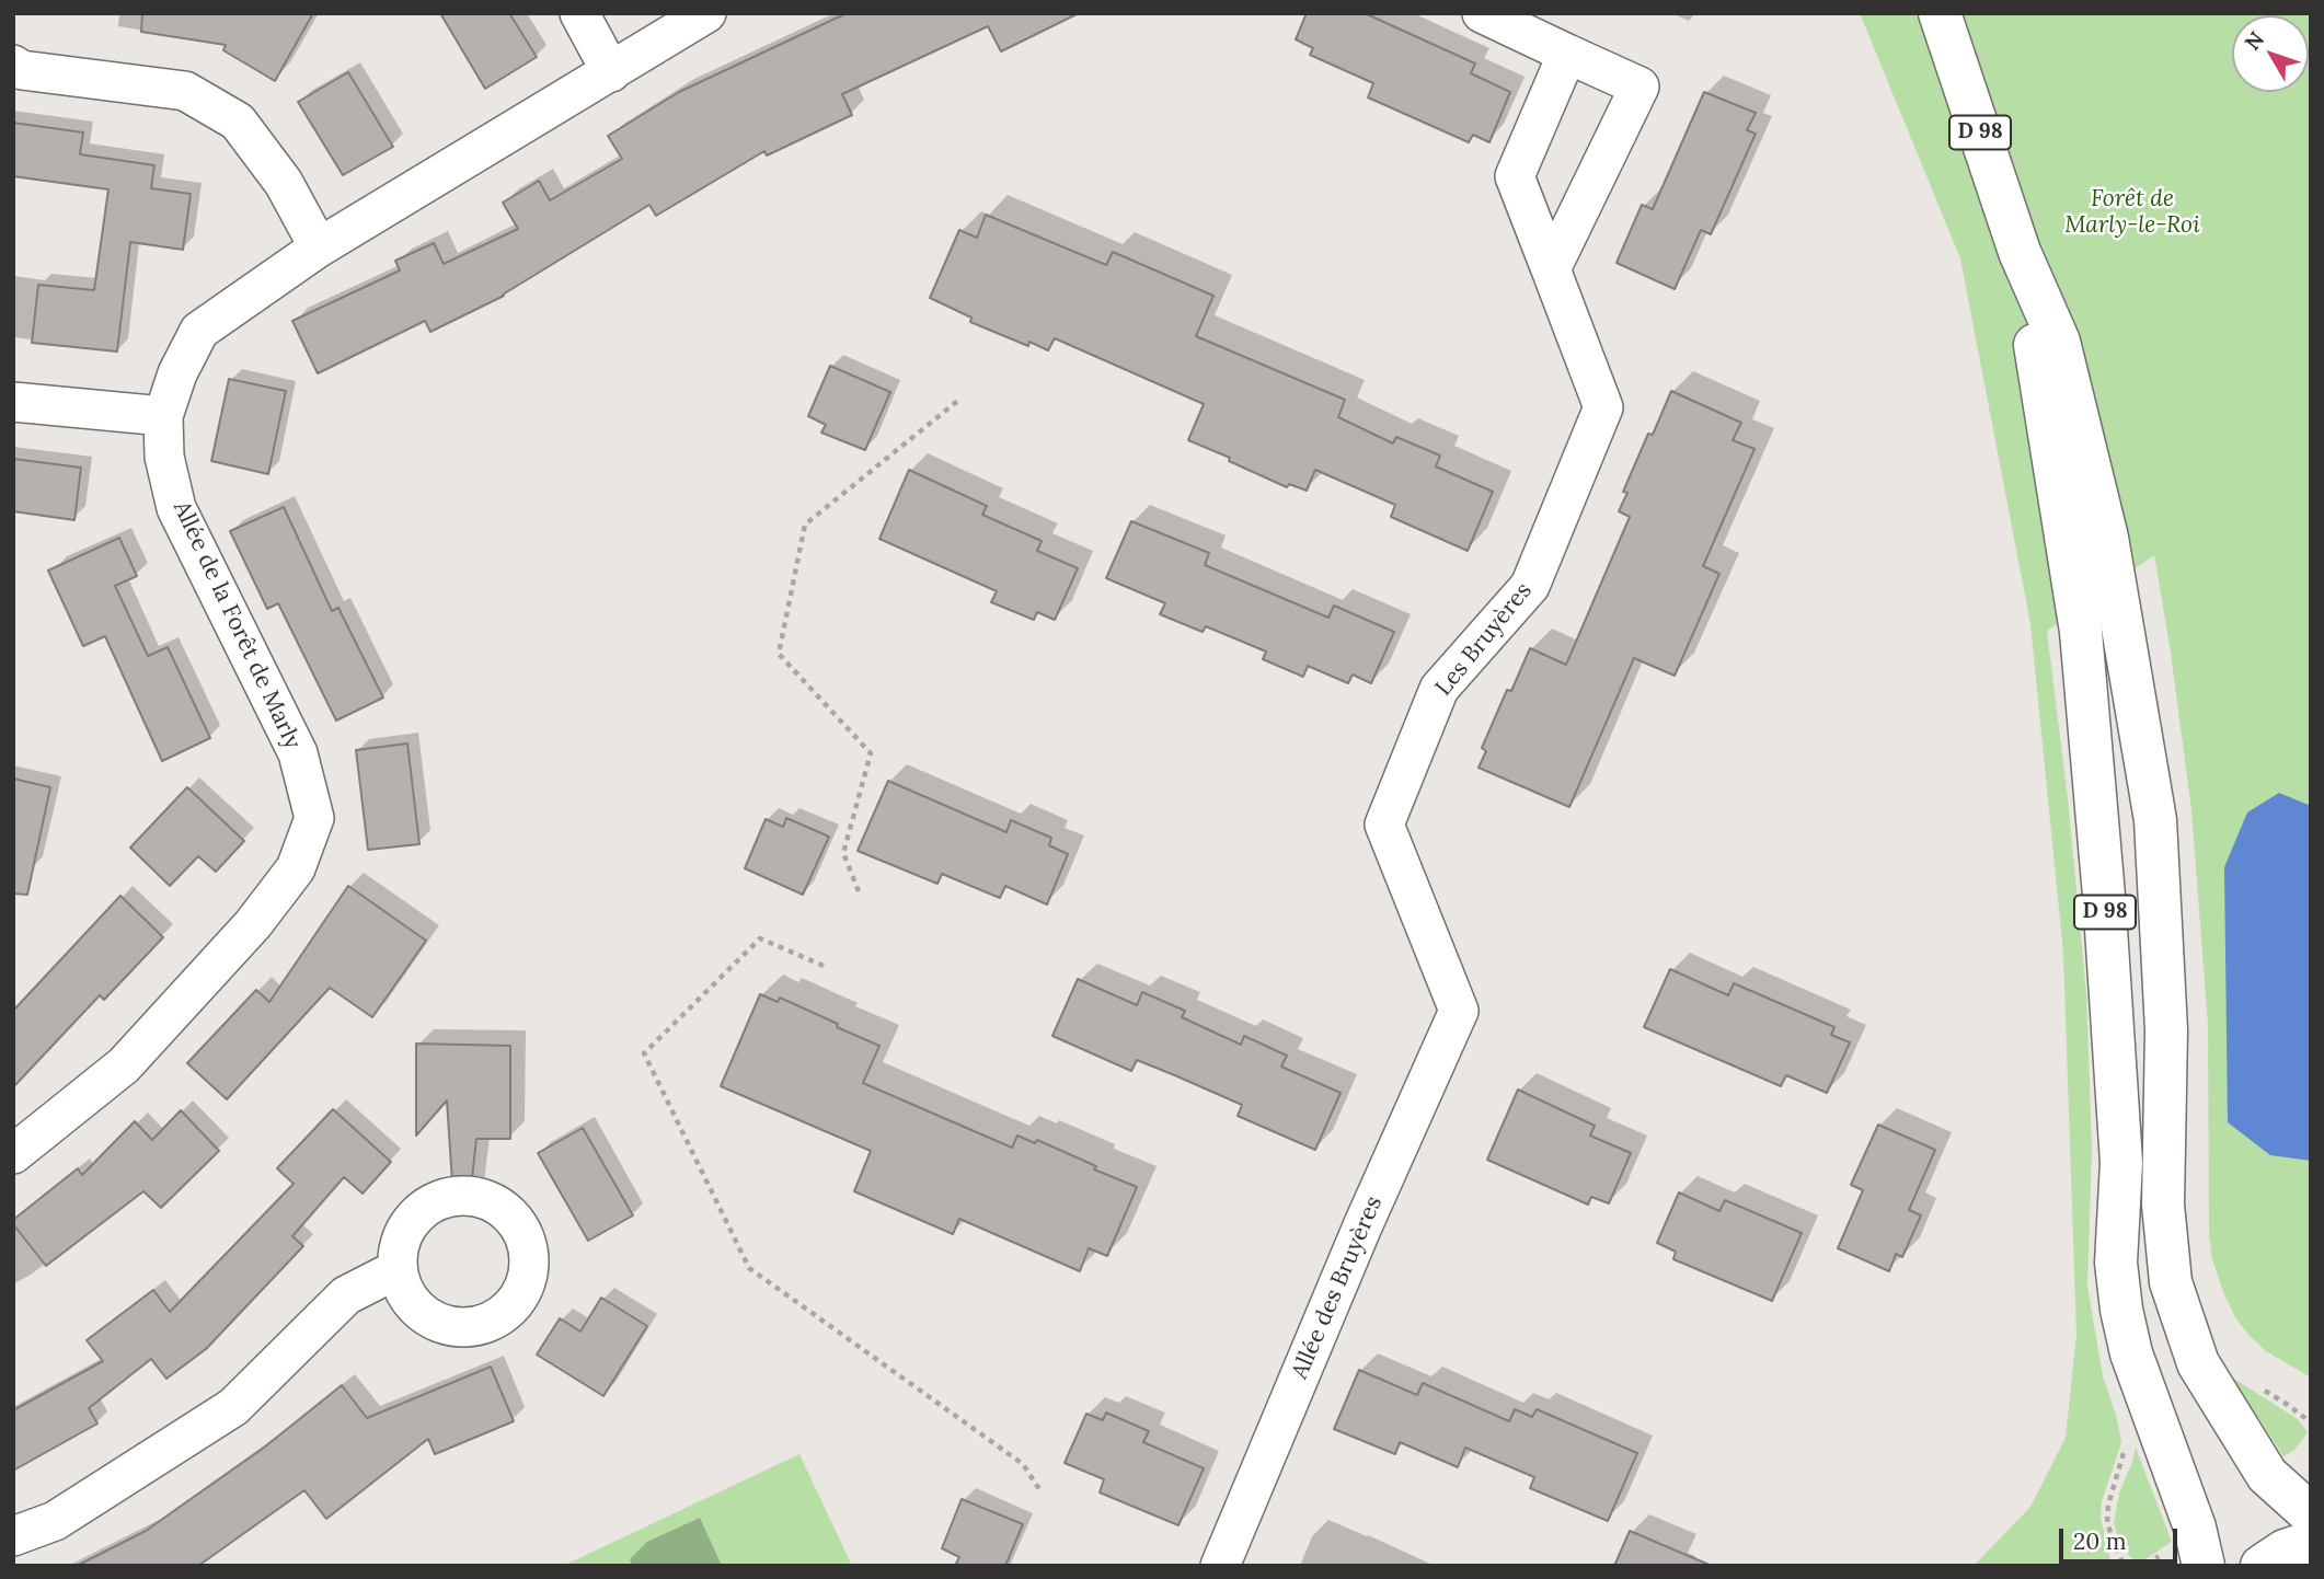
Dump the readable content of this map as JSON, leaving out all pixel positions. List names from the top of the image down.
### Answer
{
  "streets": {
    "main road": ["D 98"],
    "street": ["Allée de la Forêt de Marly", "Les Bruyères", "Allée des Bruyères"]
  },
  "crossings": [
    ["Les Bruyères", "Allée des Bruyères"]
  ],
  "parks": ["Forêt de Marly-le-Roi"],
  "scale_bar": "20 m",
  "north": "top left"
}
